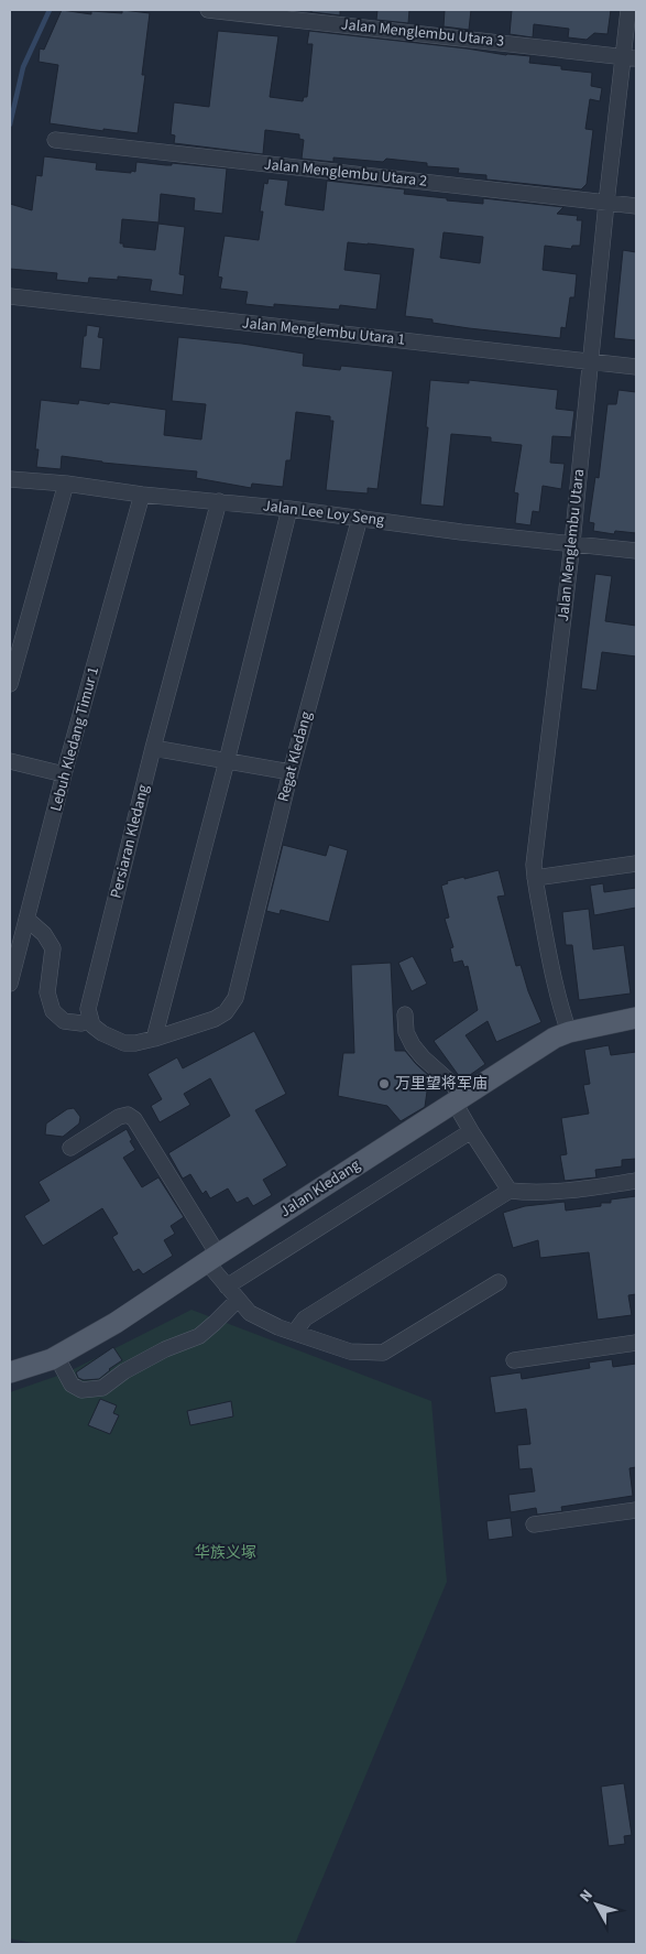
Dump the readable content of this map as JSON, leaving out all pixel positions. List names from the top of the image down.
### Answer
{
  "streets": {
    "main road": ["Jalan Kledang"],
    "street": [
      "Jalan Menglembu Utara 3",
      "Jalan Menglembu Utara 2",
      "Jalan Menglembu Utara 1",
      "Jalan Lee Loy Seng",
      "Jalan Menglembu Utara",
      "Lebuh Kledang Timur 1",
      "Regat Kledang",
      "Persiaran Kledang"
    ]
  },
  "crossings": [
    ["Jalan Menglembu Utara 3", "Jalan Menglembu Utara"],
    ["Jalan Menglembu Utara 2", "Jalan Menglembu Utara"],
    ["Jalan Menglembu Utara 1", "Jalan Menglembu Utara"],
    ["Jalan Lee Loy Seng", "Jalan Menglembu Utara"],
    ["Jalan Lee Loy Seng", "Lebuh Kledang Timur 1"],
    ["Jalan Lee Loy Seng", "Regat Kledang"],
    ["Jalan Lee Loy Seng", "Persiaran Kledang"],
    ["Jalan Menglembu Utara", "Jalan Kledang"]
  ],
  "parks": ["华族义塚"],
  "places": ["万里望将军庙"],
  "north": "top left"
}
